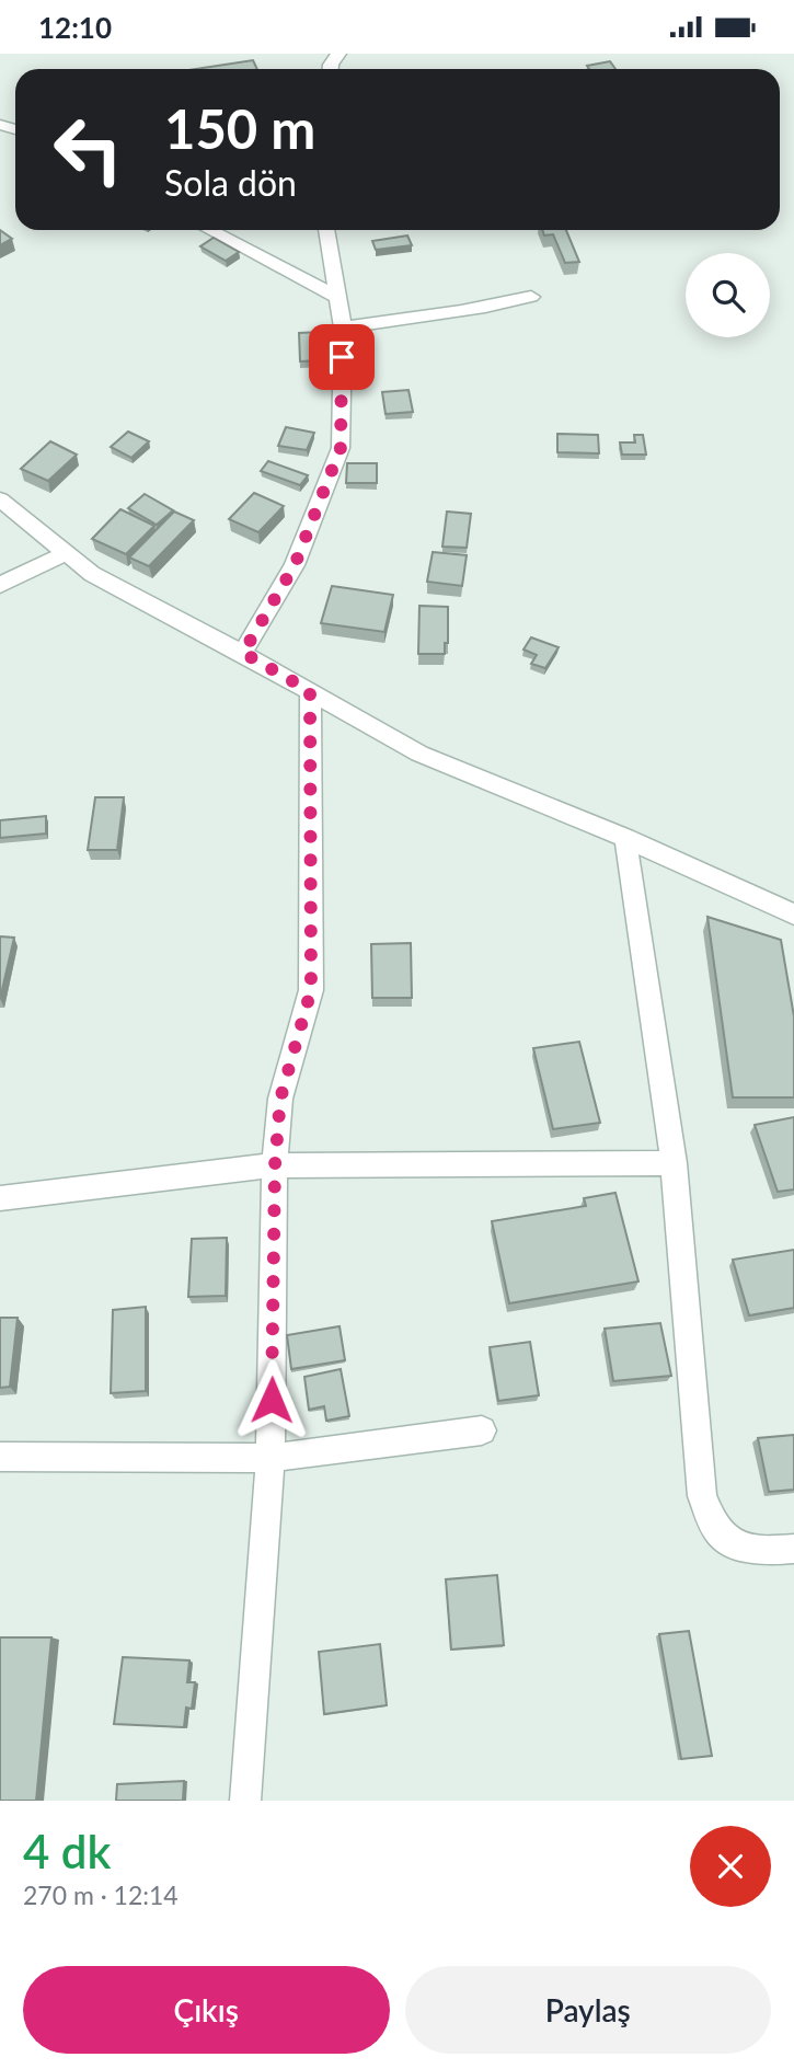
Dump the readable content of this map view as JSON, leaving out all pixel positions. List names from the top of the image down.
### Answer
{
  "page": {
    "status": "12:10",
    "turn": ["150 m", "Sola dön"],
    "heading": ["4 dk", "270 m · 12:14"],
    "buttons": ["Çıkış", "Paylaş"]
  }
}
